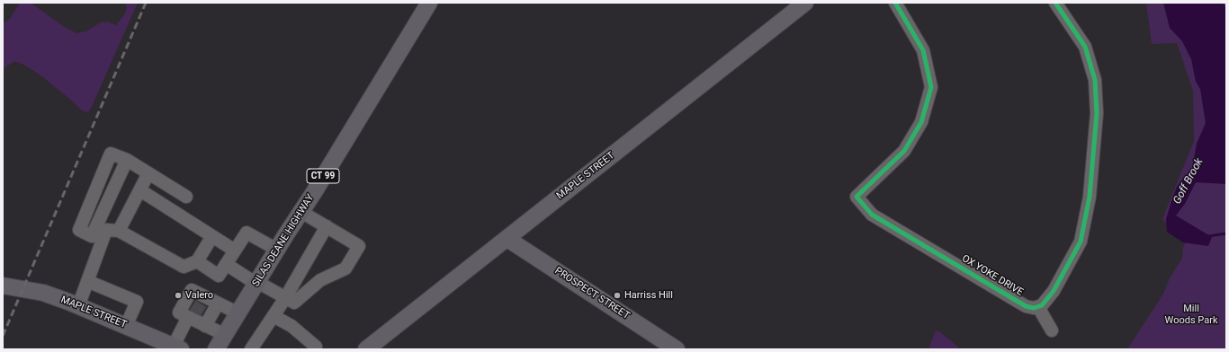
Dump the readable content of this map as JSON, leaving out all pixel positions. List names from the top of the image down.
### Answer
{
  "streets": {
    "main road": [
      "CT 99",
      "MAPLE STREET",
      "SILAS DEANE HIGHWAY",
      "PROSPECT STREET"
    ],
    "street": ["OX YOKE DRIVE"]
  },
  "crossings": [
    ["MAPLE STREET", "PROSPECT STREET"]
  ],
  "water": ["Goff Brook"],
  "parks": ["Mill Woods Park"],
  "places": ["Valero", "Harriss Hill"]
}
